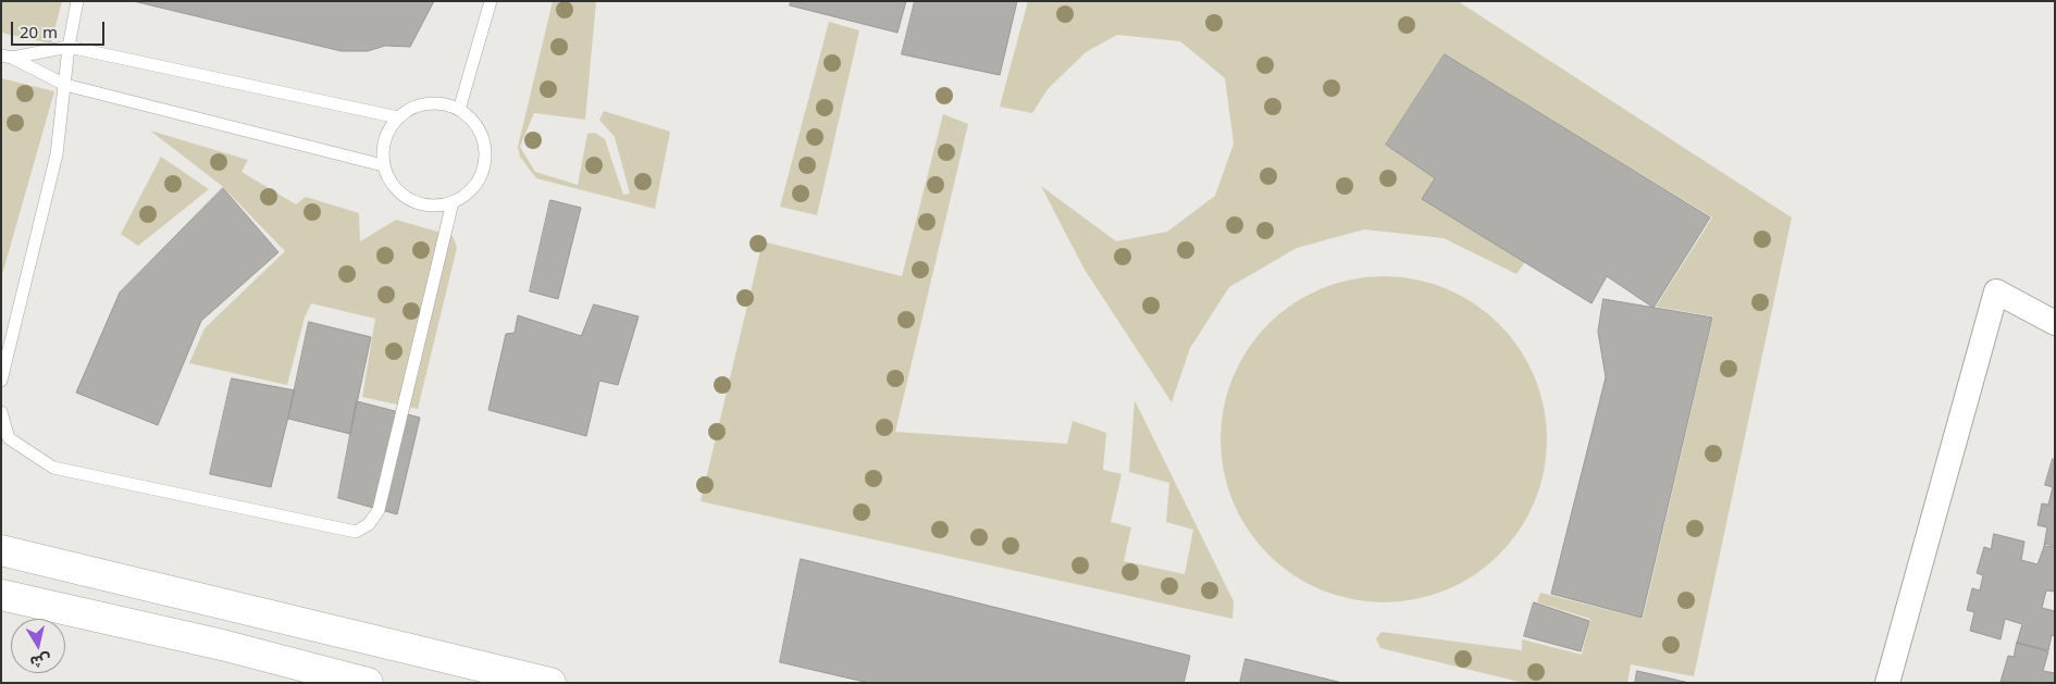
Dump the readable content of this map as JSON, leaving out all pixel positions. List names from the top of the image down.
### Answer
{
  "scale_bar": "20 m",
  "north": "bottom"
}
